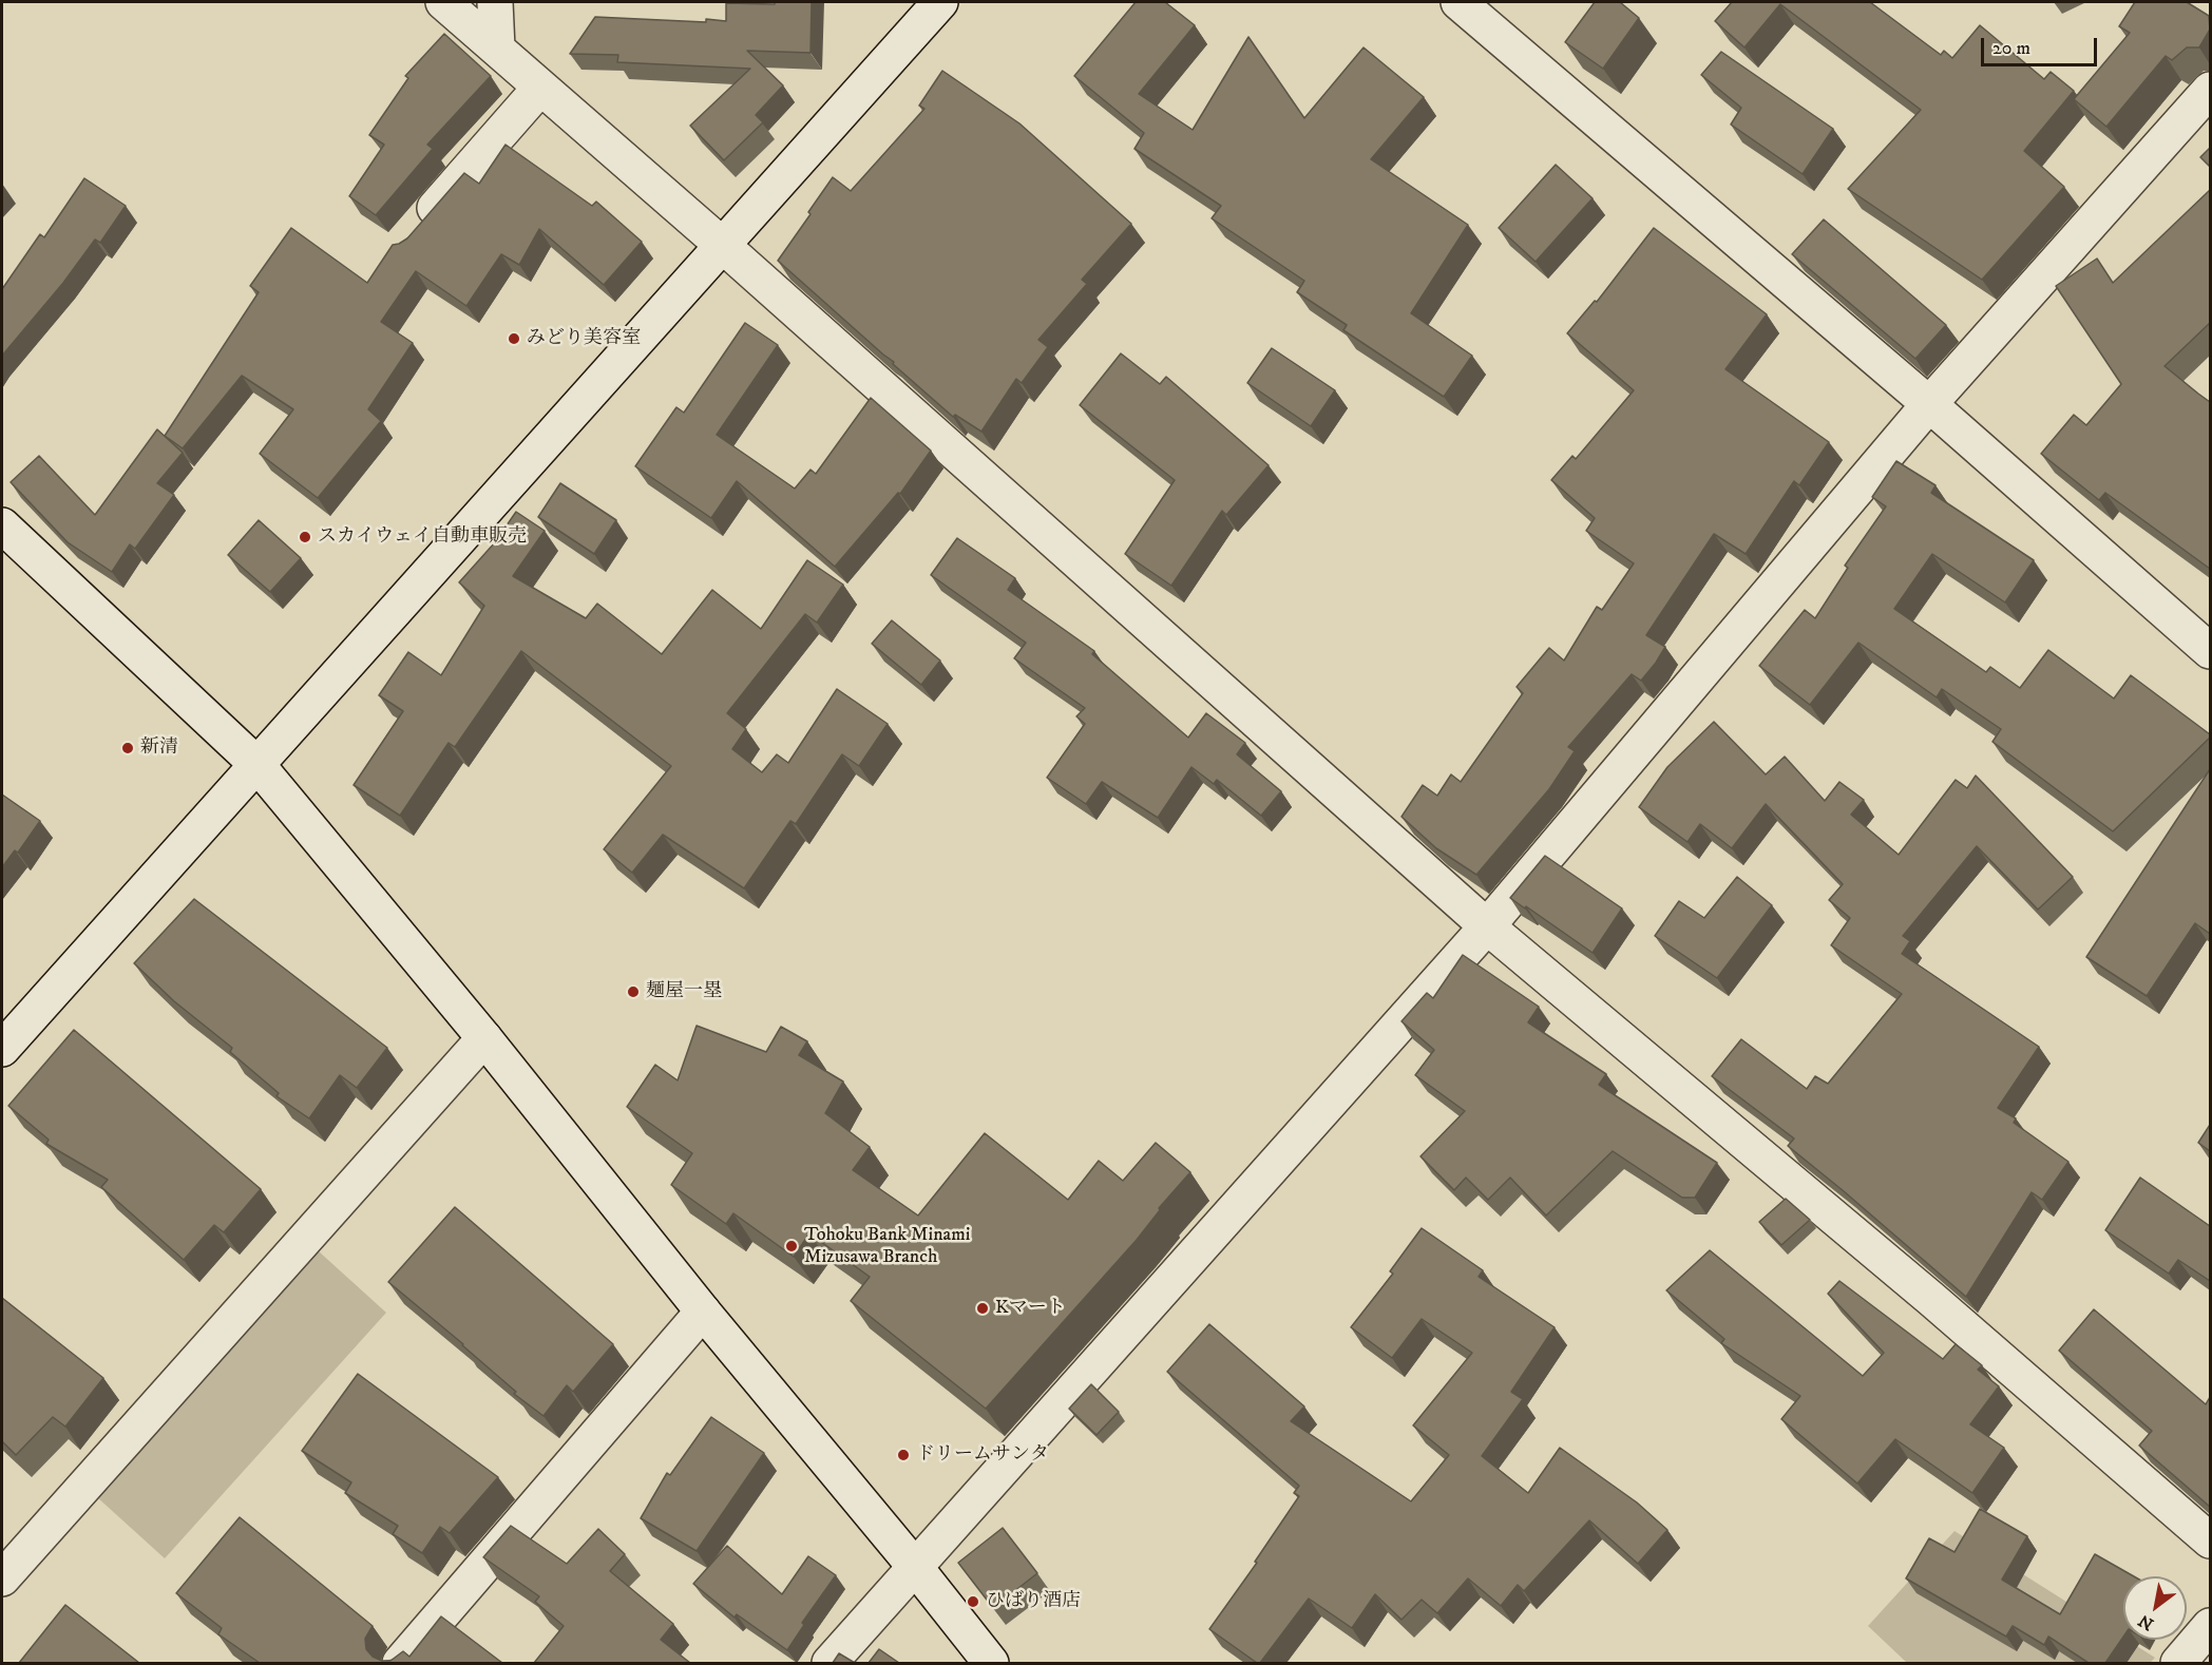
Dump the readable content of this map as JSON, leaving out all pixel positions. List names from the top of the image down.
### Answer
{
  "places": [
    "みどり美容室",
    "スカイウェイ自動車販売",
    "新清",
    "麺屋一塁",
    "Tohoku Bank Minami Mizusawa Branch",
    "Kマート",
    "ドリームサンタ",
    "ひばり酒店"
  ],
  "scale_bar": "20 m",
  "north": "bottom left"
}
